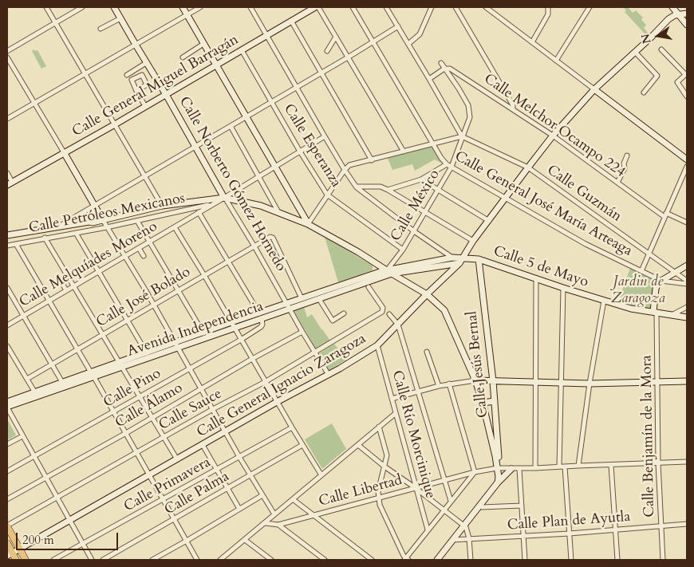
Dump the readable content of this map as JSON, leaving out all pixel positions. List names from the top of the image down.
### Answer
{
  "streets": {
    "main road": [
      "Calle General Miguel Barragán",
      "Calle Norberto Gómez Hornedo",
      "Calle Petróleos Mexicanos",
      "Calle 5 de Mayo",
      "Avenida Independencia",
      "Calle Jesús Bernal",
      "Calle General Ignacio Zaragoza"
    ],
    "street": [
      "Calle Melchor Ocampo 224",
      "Calle Esperanza",
      "Calle Guzmán",
      "Calle General José María Arteaga",
      "Calle México",
      "Calle Melquíades Moreno",
      "Calle José Bolado",
      "Calle Pino",
      "Calle Álamo",
      "Calle Sauce",
      "Calle Río Morcinique",
      "Calle Benjamín de la Mora",
      "Calle Primavera",
      "Calle Libertad",
      "Calle Palma",
      "Calle Plan de Ayutla"
    ]
  },
  "crossings": [
    ["Calle General Miguel Barragán", "Calle Esperanza"],
    ["Calle General Miguel Barragán", "Calle Norberto Gómez Hornedo"],
    ["Calle Melchor Ocampo 224", "Calle México"],
    ["Calle Melchor Ocampo 224", "Calle General Ignacio Zaragoza"],
    ["Calle Esperanza", "Calle México"],
    ["Calle Esperanza", "Calle Melquíades Moreno"],
    ["Calle Norberto Gómez Hornedo", "Calle Petróleos Mexicanos"],
    ["Calle Norberto Gómez Hornedo", "Calle Melquíades Moreno"],
    ["Calle Norberto Gómez Hornedo", "Calle José Bolado"],
    ["Calle Norberto Gómez Hornedo", "Avenida Independencia"],
    ["Calle Norberto Gómez Hornedo", "Calle General Ignacio Zaragoza"],
    ["Calle Norberto Gómez Hornedo", "Calle Álamo"],
    ["Calle Norberto Gómez Hornedo", "Calle Sauce"],
    ["Calle Guzmán", "Calle México"],
    ["Calle Guzmán", "Calle General Ignacio Zaragoza"],
    ["Calle General José María Arteaga", "Calle México"],
    ["Calle General José María Arteaga", "Calle General Ignacio Zaragoza"],
    ["Calle México", "Calle Petróleos Mexicanos"],
    ["Calle México", "Calle 5 de Mayo"],
    ["Calle México", "Avenida Independencia"],
    ["Calle Petróleos Mexicanos", "Calle Melquíades Moreno"],
    ["Calle Petróleos Mexicanos", "Calle 5 de Mayo"],
    ["Calle Petróleos Mexicanos", "Avenida Independencia"],
    ["Calle Petróleos Mexicanos", "Calle Jesús Bernal"],
    ["Calle Petróleos Mexicanos", "Calle General Ignacio Zaragoza"],
    ["Calle Petróleos Mexicanos", "Calle Libertad"],
    ["Calle 5 de Mayo", "Avenida Independencia"],
    ["Calle 5 de Mayo", "Calle Jesús Bernal"],
    ["Calle 5 de Mayo", "Calle General Ignacio Zaragoza"],
    ["Calle 5 de Mayo", "Calle Benjamín de la Mora"],
    ["Calle José Bolado", "Avenida Independencia"],
    ["Avenida Independencia", "Calle Pino"],
    ["Calle Jesús Bernal", "Calle Libertad"],
    ["Calle General Ignacio Zaragoza", "Calle Río Morcinique"],
    ["Calle Río Morcinique", "Calle Libertad"],
    ["Calle Benjamín de la Mora", "Calle Plan de Ayutla"]
  ],
  "parks": ["Jardin de Zaragoza"],
  "scale_bar": "200 m",
  "north": "left"
}
